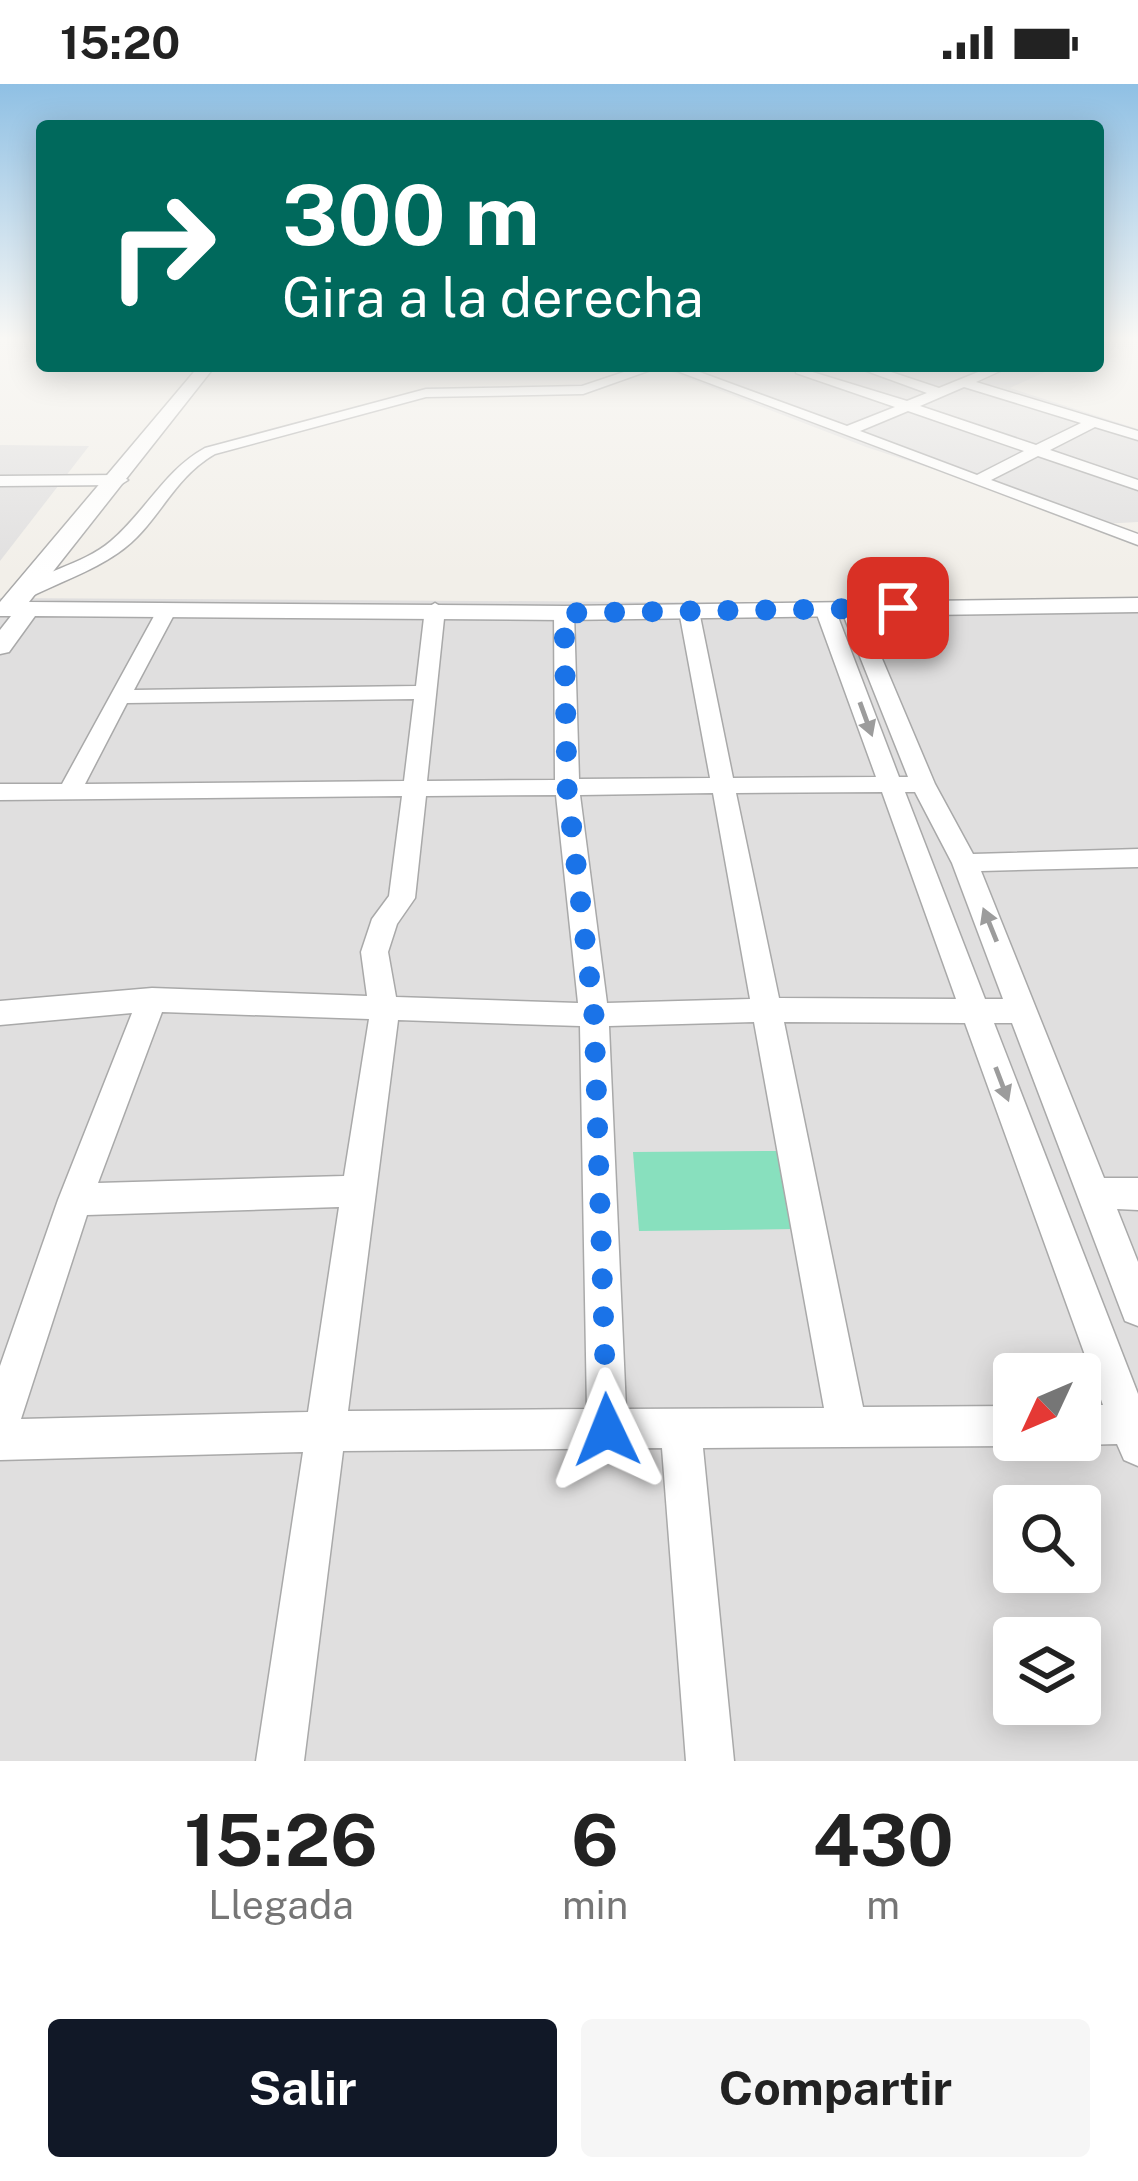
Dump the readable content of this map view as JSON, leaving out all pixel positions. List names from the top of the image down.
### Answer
{
  "north": "bottom left",
  "page": {
    "status": "15:20",
    "turn": ["300 m", "Gira a la derecha"],
    "eta": [
      "15:26",
      "Llegada",
      "6",
      "min",
      "430",
      "m"
    ],
    "buttons": ["Salir", "Compartir"]
  }
}
